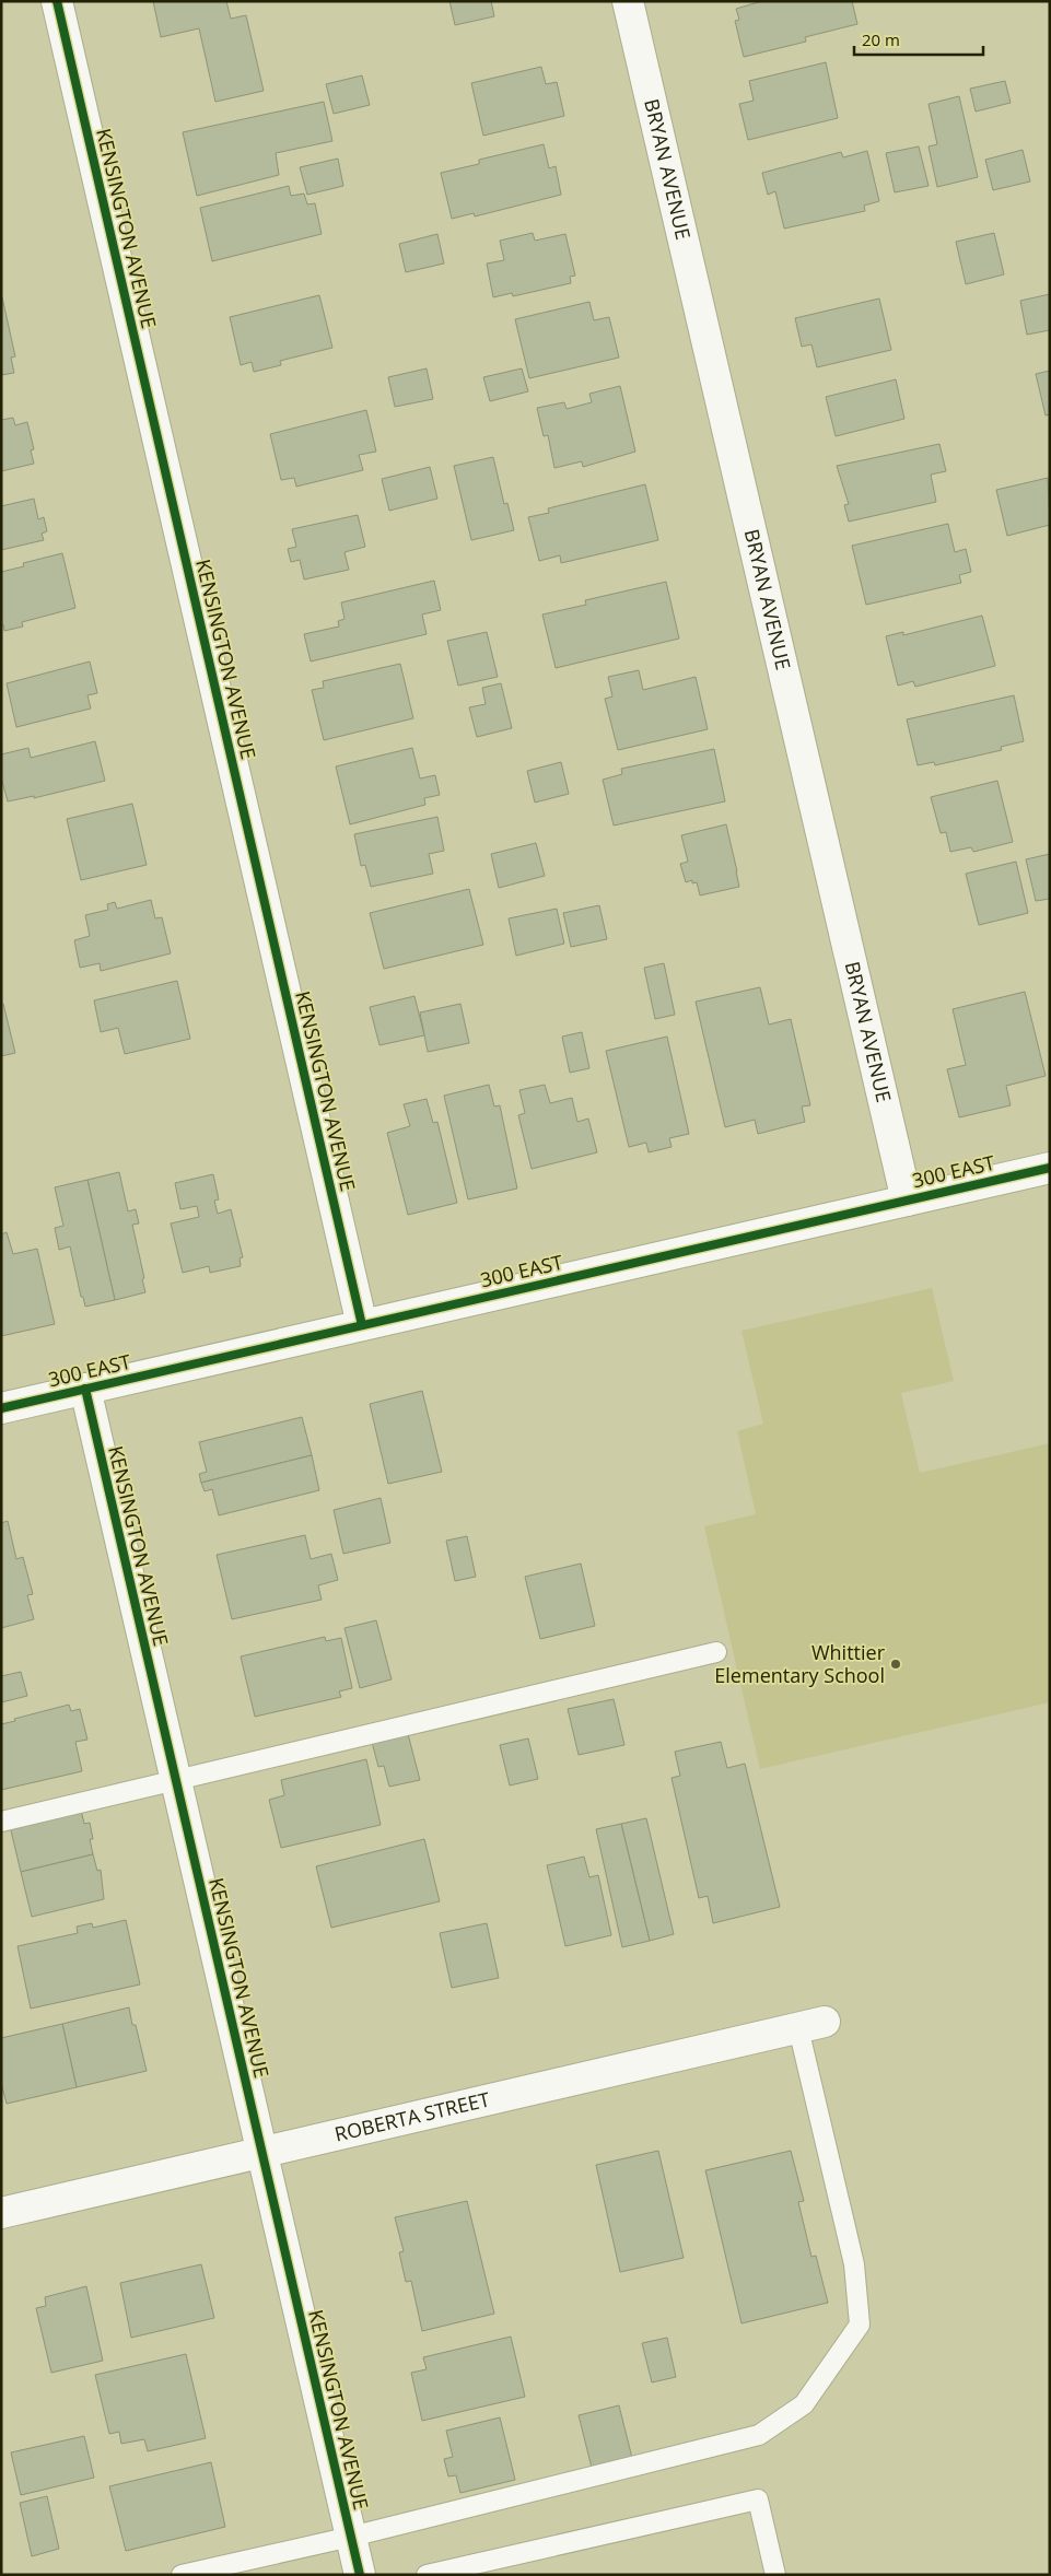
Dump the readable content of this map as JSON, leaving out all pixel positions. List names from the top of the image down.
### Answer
{
  "streets": {
    "street": [
      "BRYAN AVENUE",
      "KENSINGTON AVENUE",
      "300 EAST",
      "ROBERTA STREET"
    ]
  },
  "crossings": [
    ["BRYAN AVENUE", "300 EAST"],
    ["KENSINGTON AVENUE", "300 EAST"],
    ["KENSINGTON AVENUE", "ROBERTA STREET"]
  ],
  "places": ["Whittier Elementary School"],
  "scale_bar": "20 m"
}
